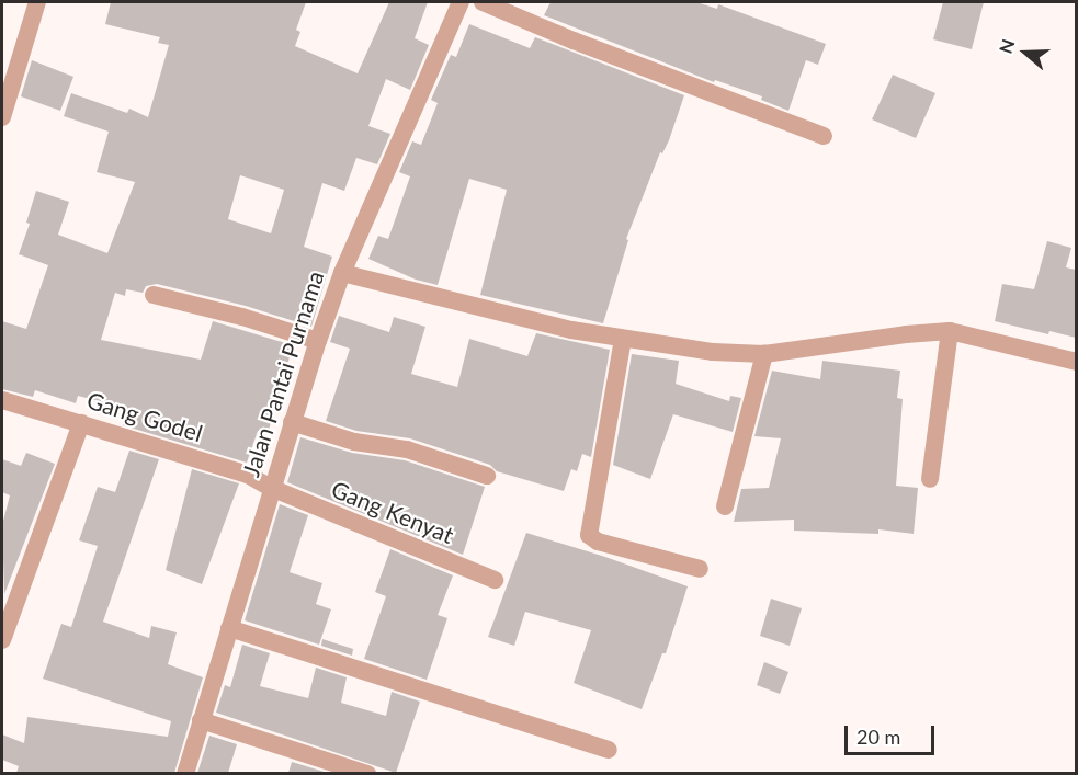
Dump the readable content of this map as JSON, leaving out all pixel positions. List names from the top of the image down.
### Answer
{
  "streets": {
    "street": ["Jalan Pantai Purnama", "Gang Godel", "Gang Kenyat"]
  },
  "crossings": [
    ["Jalan Pantai Purnama", "Gang Godel"],
    ["Jalan Pantai Purnama", "Gang Kenyat"],
    ["Gang Godel", "Gang Kenyat"]
  ],
  "scale_bar": "20 m",
  "north": "left"
}
